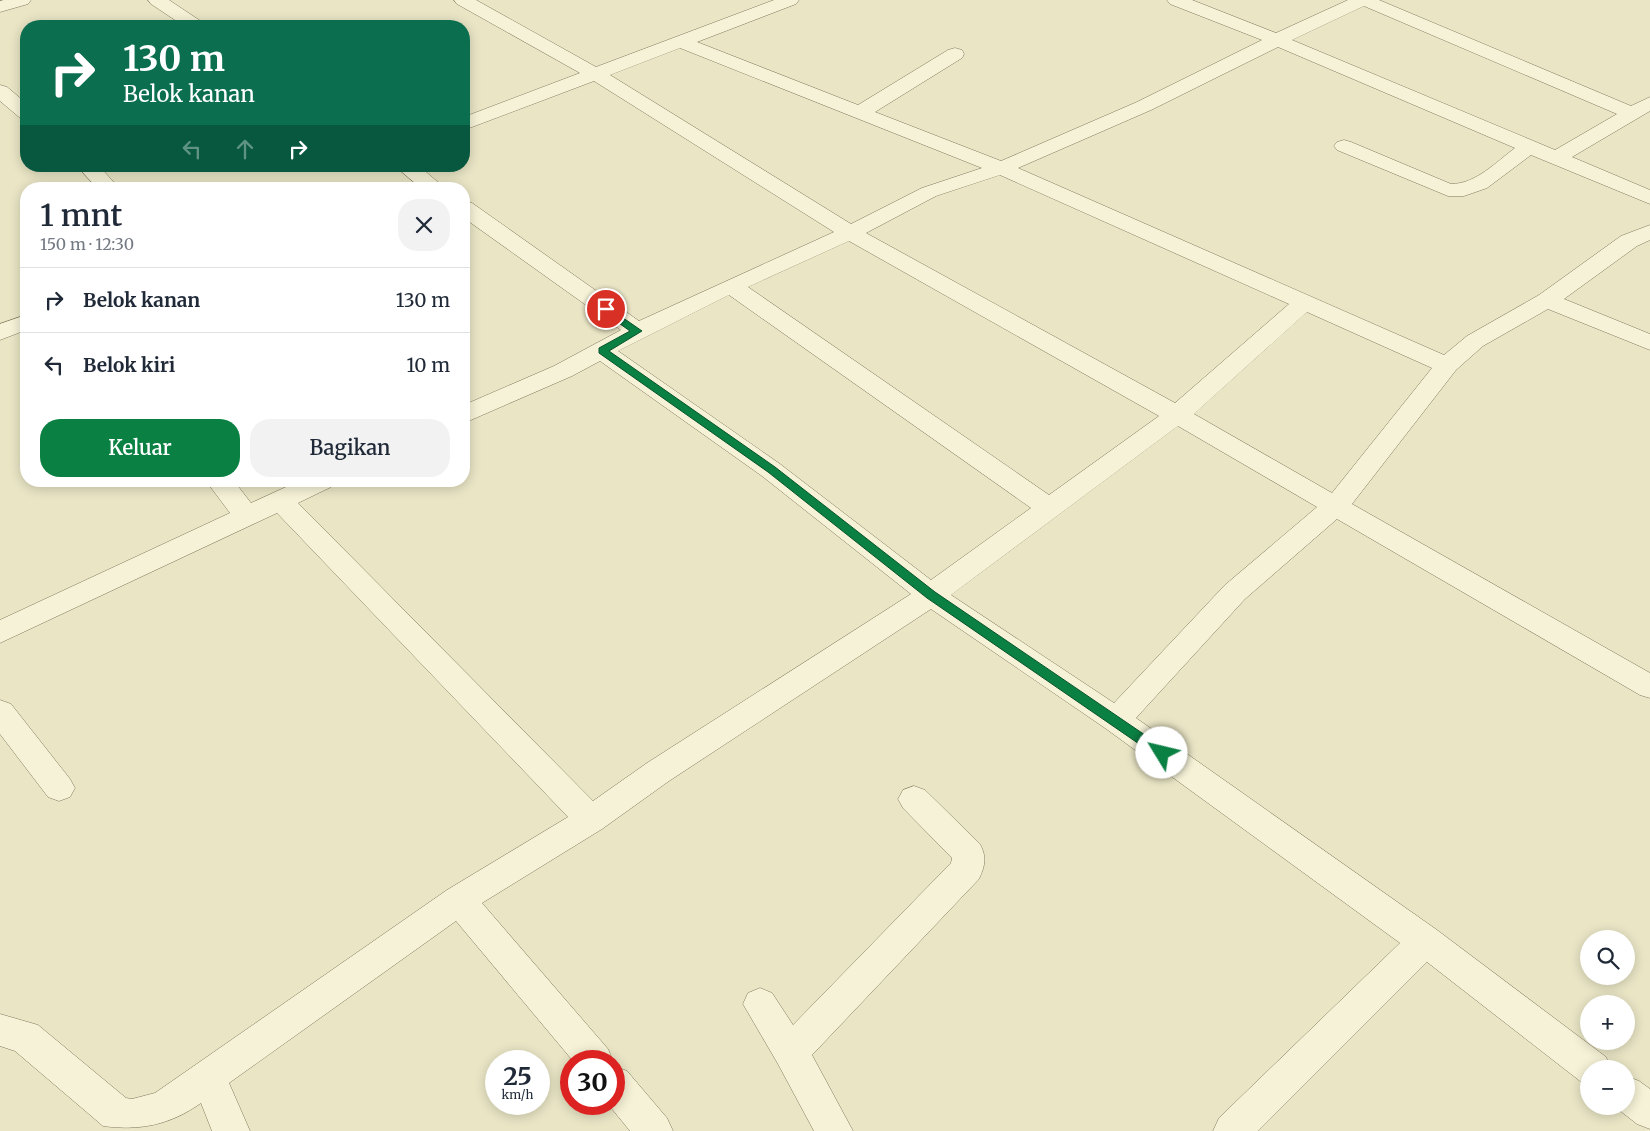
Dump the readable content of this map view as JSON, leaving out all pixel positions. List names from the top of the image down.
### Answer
{
  "page": {
    "turn": ["130 m", "Belok kanan"],
    "heading": ["1 mnt", "150 m · 12:30"],
    "list": [
      {
        "name": "Belok kanan",
        "value": "130 m"
      },
      {
        "name": "Belok kiri",
        "value": "10 m"
      }
    ],
    "buttons": ["Keluar", "Bagikan"],
    "map_buttons": ["+", "−"],
    "speed": "25 km/h",
    "limit": "30"
  }
}
